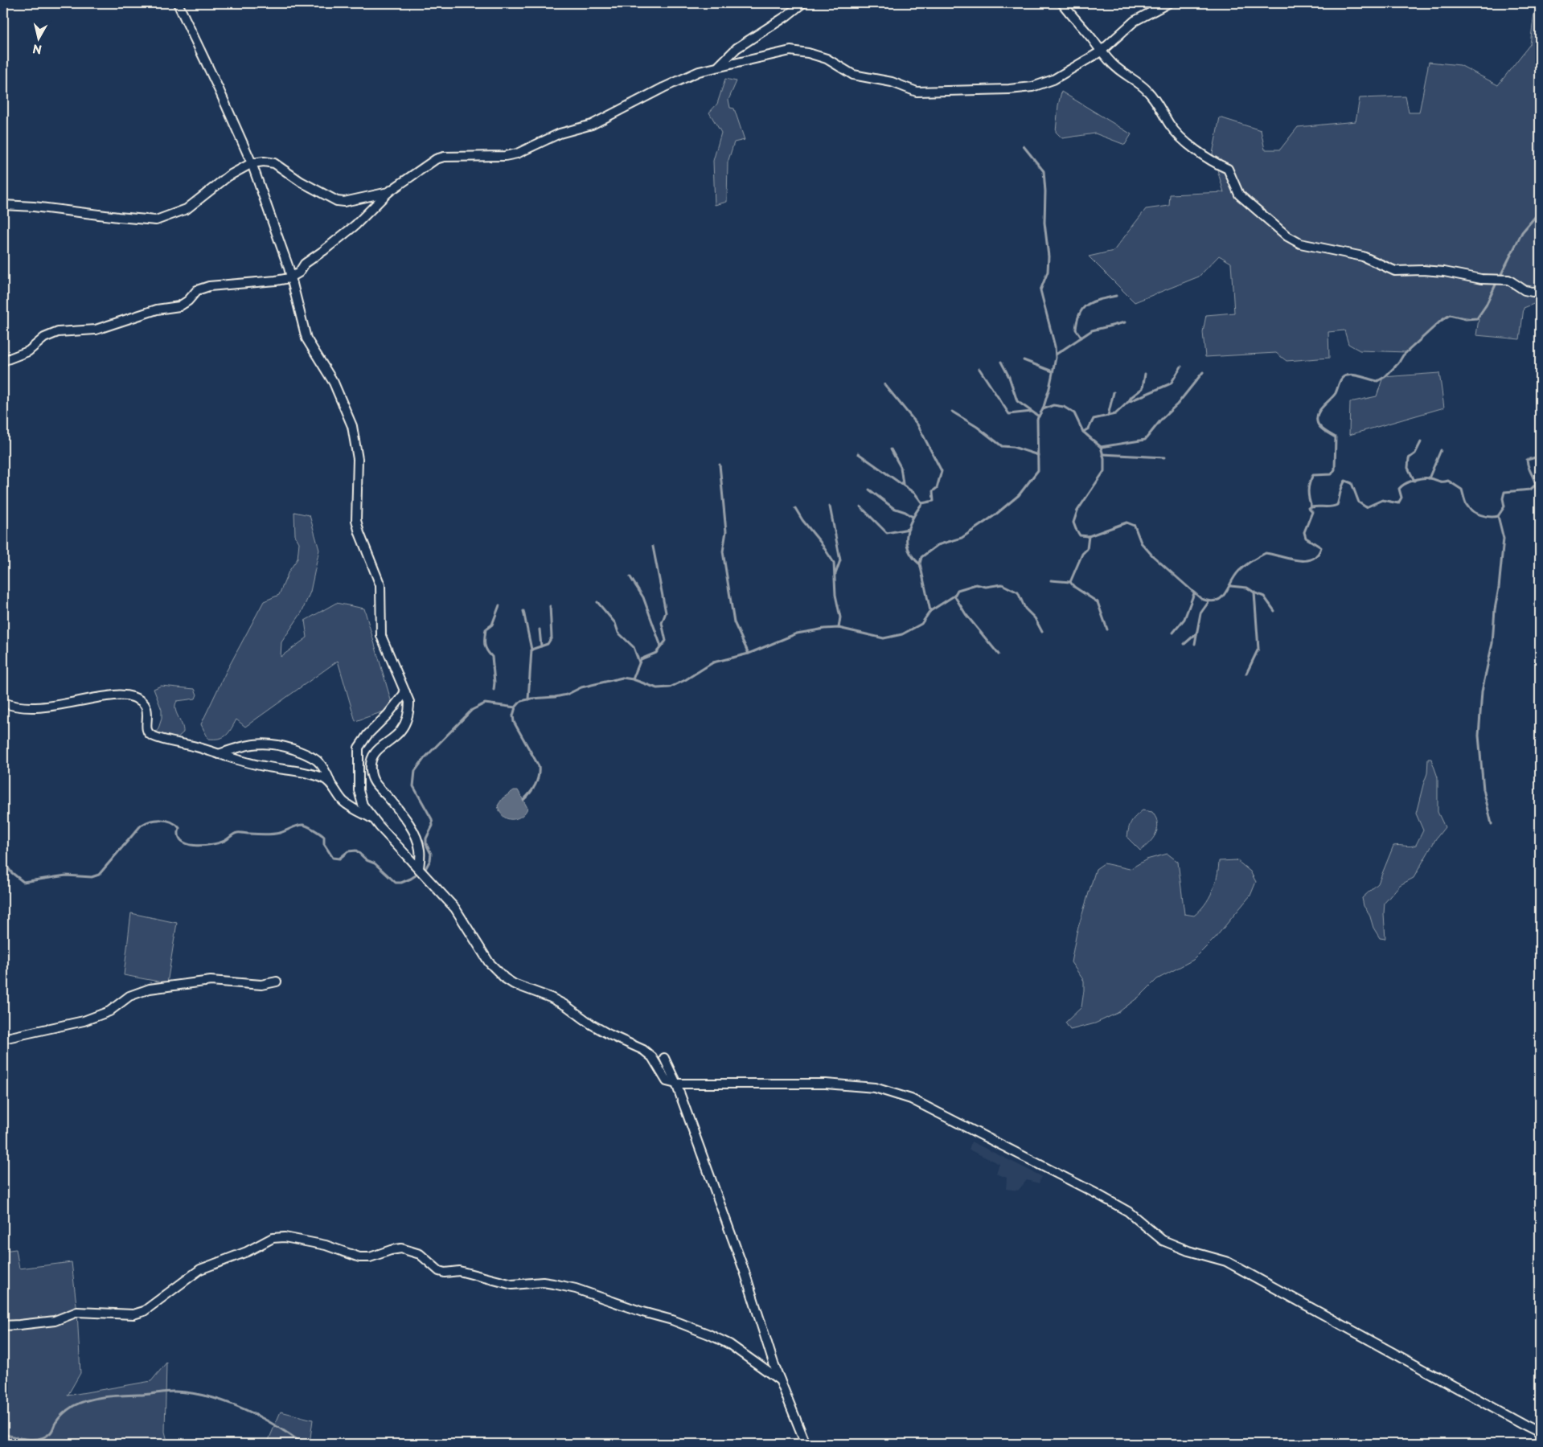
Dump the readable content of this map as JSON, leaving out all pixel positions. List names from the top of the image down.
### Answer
{
  "north": "bottom"
}
